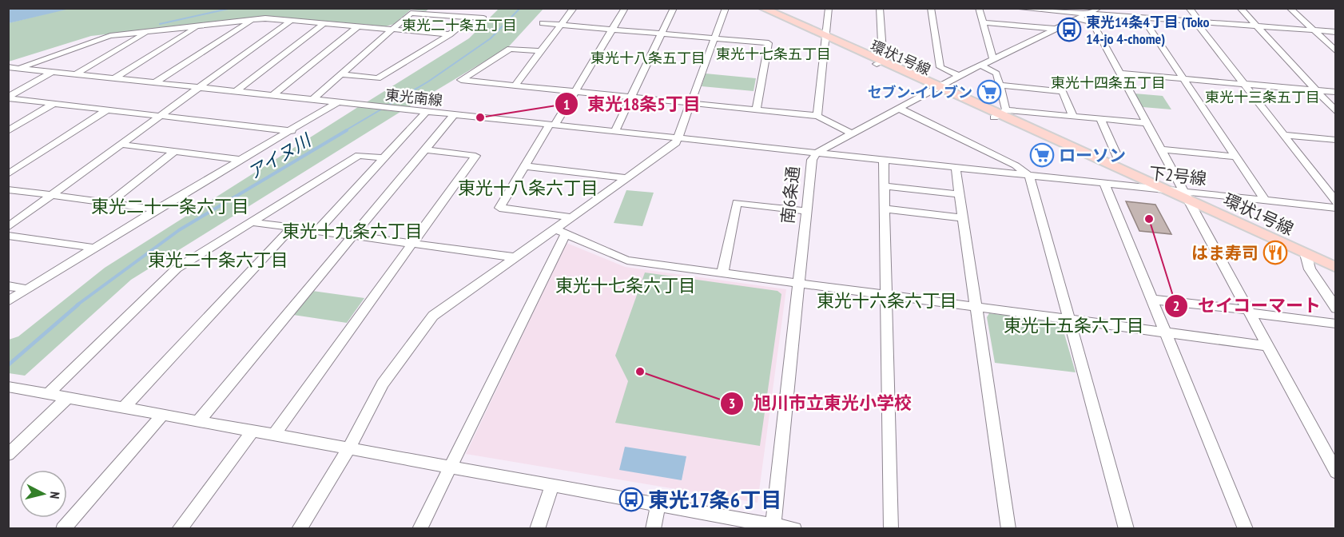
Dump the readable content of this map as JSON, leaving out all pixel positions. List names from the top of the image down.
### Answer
{
  "streets": {
    "main road": ["環状1号線"],
    "street": ["東光南線", "下2号線", "南6条通"]
  },
  "crossings": [
    ["環状1号線", "下2号線"],
    ["環状1号線", "南6条通"],
    ["東光南線", "下2号線"],
    ["東光南線", "南6条通"],
    ["下2号線", "南6条通"]
  ],
  "districts": [
    "東光二十条五丁目",
    "東光十七条五丁目",
    "東光十八条五丁目",
    "東光十四条五丁目",
    "東光十三条五丁目",
    "東光十八条六丁目",
    "東光二十一条六丁目",
    "東光十九条六丁目",
    "東光二十条六丁目",
    "東光十七条六丁目",
    "東光十六条六丁目",
    "東光十五条六丁目"
  ],
  "water": ["アイヌ川"],
  "places": {
    "bus stop": ["東光14条4丁目 (Toko 14-jo 4-chome)", "東光17条6丁目"],
    "supermarket": ["セブン-イレブン", "ローソン"],
    "other": ["東光18条5丁目", "セイコーマート", "旭川市立東光小学校"],
    "restaurant": ["はま寿司"]
  },
  "north": "right"
}
